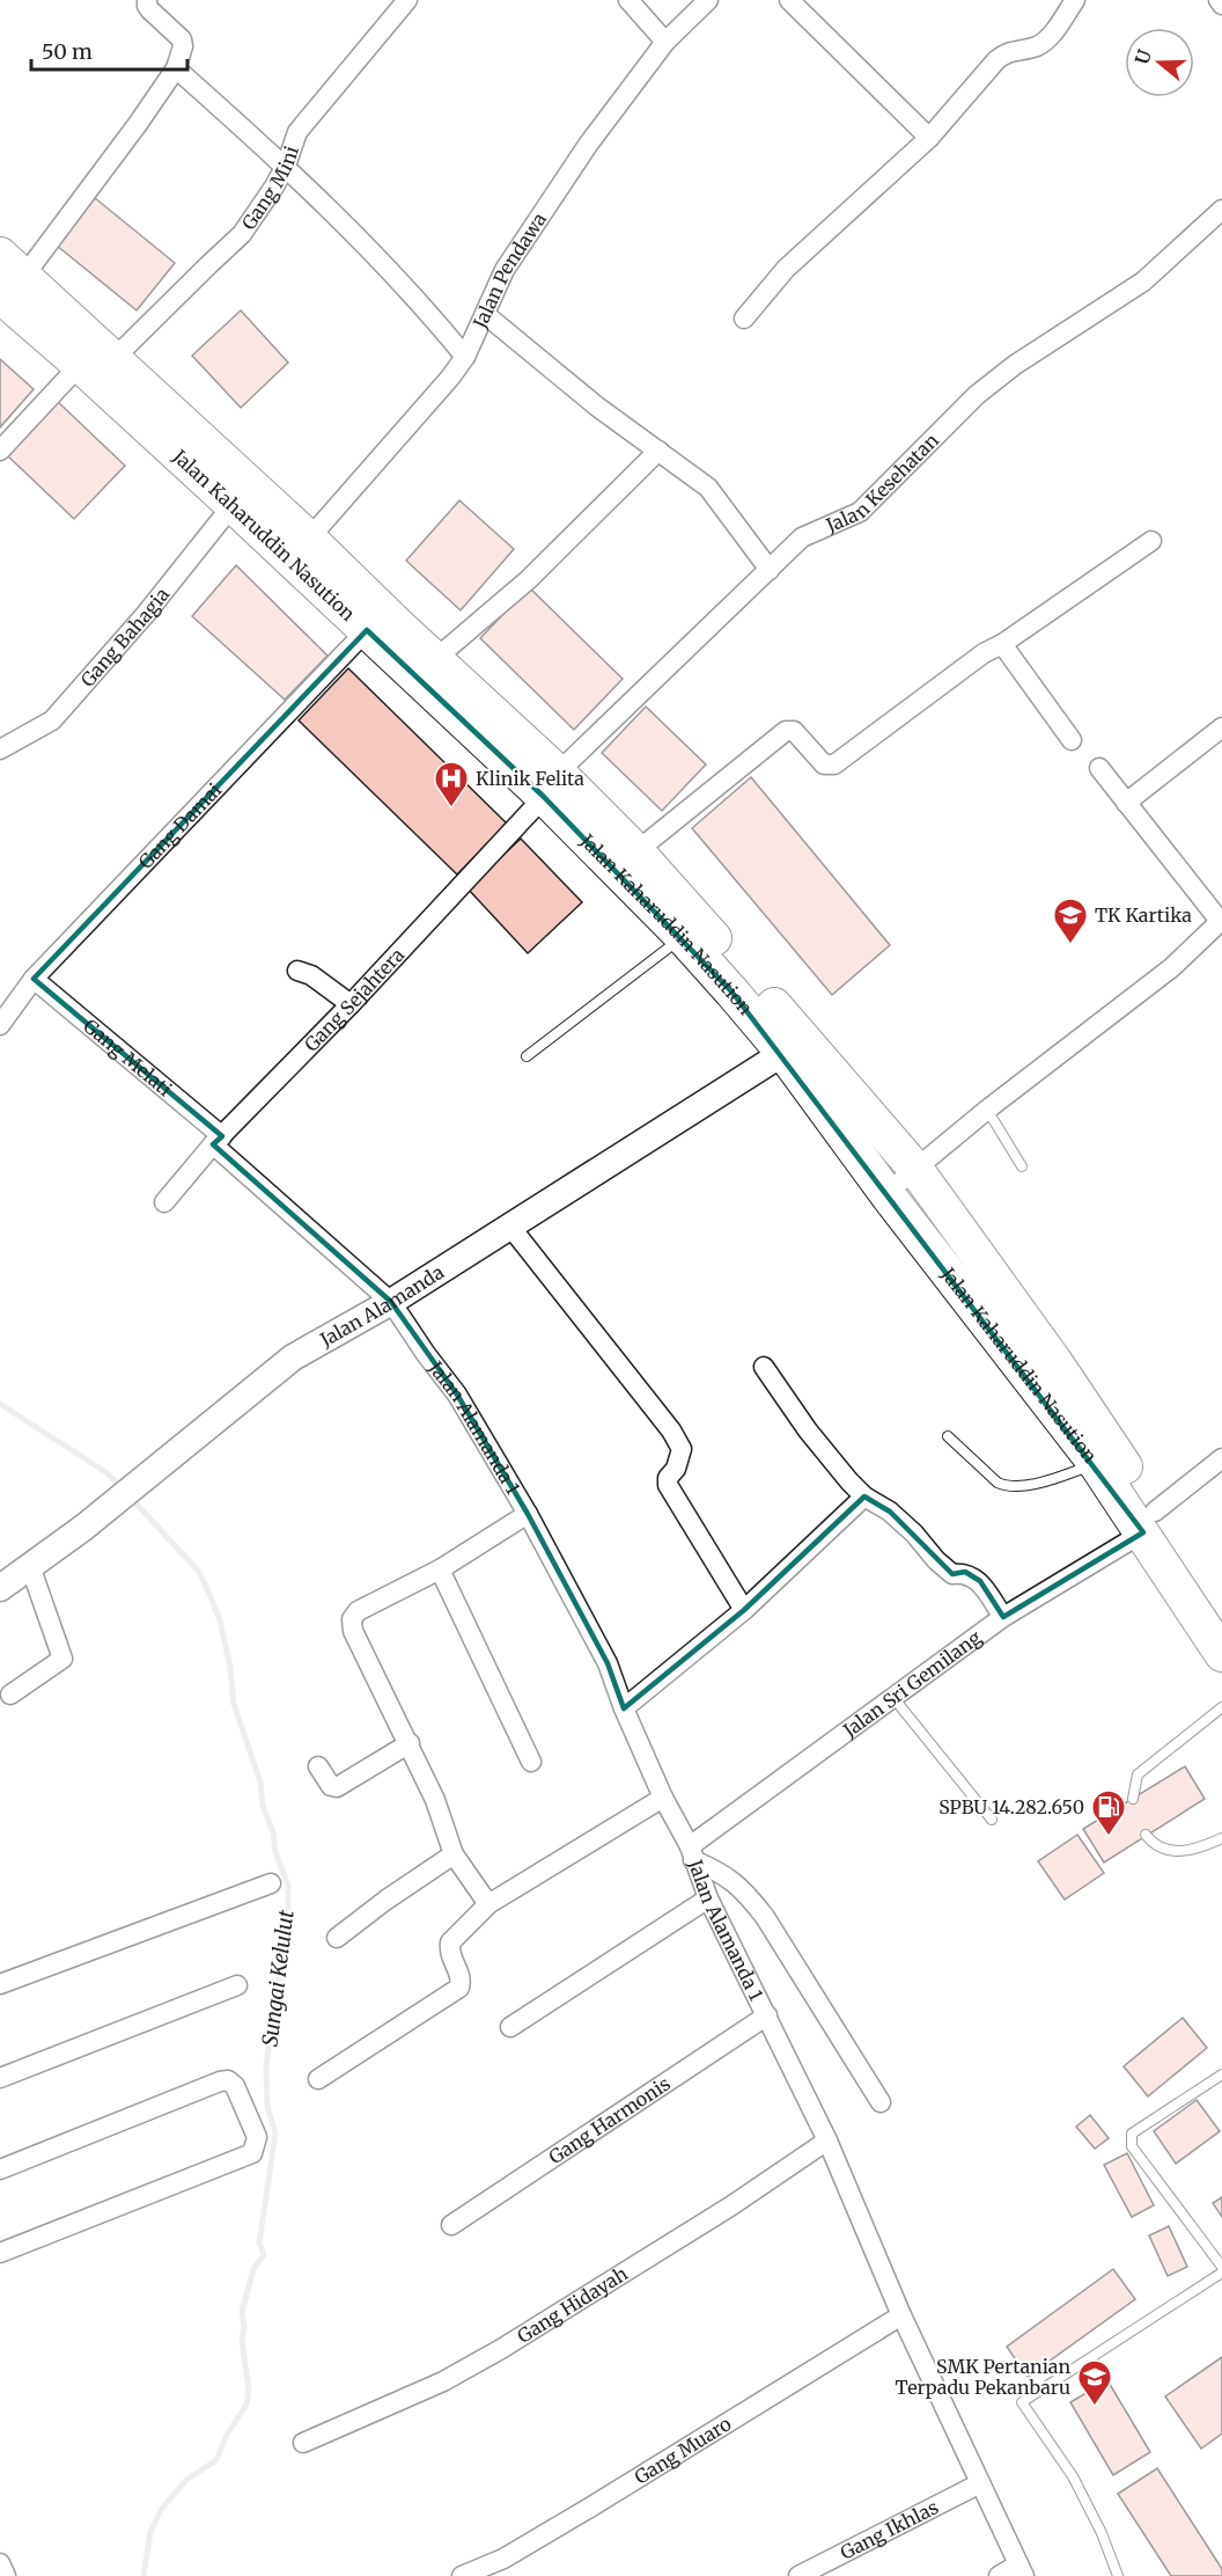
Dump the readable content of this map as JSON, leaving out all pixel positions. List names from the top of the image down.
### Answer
{
  "streets": {
    "highway": ["Jalan Kaharuddin Nasution"],
    "street": [
      "Gang Mini",
      "Jalan Pendawa",
      "Jalan Kesehatan",
      "Gang Bahagia",
      "Gang Damai",
      "Gang Sejahtera",
      "Gang Melati",
      "Jalan Alamanda",
      "Jalan Alamanda 1",
      "Jalan Sri Gemilang",
      "Gang Harmonis",
      "Gang Hidayah",
      "Gang Muaro",
      "Gang Ikhlas"
    ]
  },
  "crossings": [
    ["Gang Mini", "Jalan Kaharuddin Nasution"],
    ["Jalan Pendawa", "Jalan Kaharuddin Nasution"],
    ["Jalan Kesehatan", "Jalan Kaharuddin Nasution"],
    ["Jalan Kesehatan", "Gang Sejahtera"],
    ["Jalan Kaharuddin Nasution", "Gang Bahagia"],
    ["Jalan Kaharuddin Nasution", "Gang Damai"],
    ["Jalan Kaharuddin Nasution", "Gang Sejahtera"],
    ["Jalan Kaharuddin Nasution", "Jalan Alamanda"],
    ["Jalan Kaharuddin Nasution", "Jalan Sri Gemilang"],
    ["Gang Damai", "Gang Melati"],
    ["Gang Sejahtera", "Gang Melati"],
    ["Gang Melati", "Jalan Alamanda"],
    ["Gang Melati", "Jalan Alamanda 1"],
    ["Jalan Alamanda", "Jalan Alamanda 1"],
    ["Jalan Alamanda 1", "Jalan Sri Gemilang"],
    ["Jalan Alamanda 1", "Gang Harmonis"],
    ["Jalan Alamanda 1", "Gang Hidayah"],
    ["Jalan Alamanda 1", "Gang Muaro"],
    ["Jalan Alamanda 1", "Gang Ikhlas"]
  ],
  "water": ["Sungai Kelulut"],
  "places": {
    "hospital": ["Klinik Felita"],
    "school or university": ["TK Kartika", "SMK Pertanian Terpadu Pekanbaru"],
    "fuel station": ["SPBU 14.282.650"]
  },
  "scale_bar": "50 m",
  "north": "left"
}
